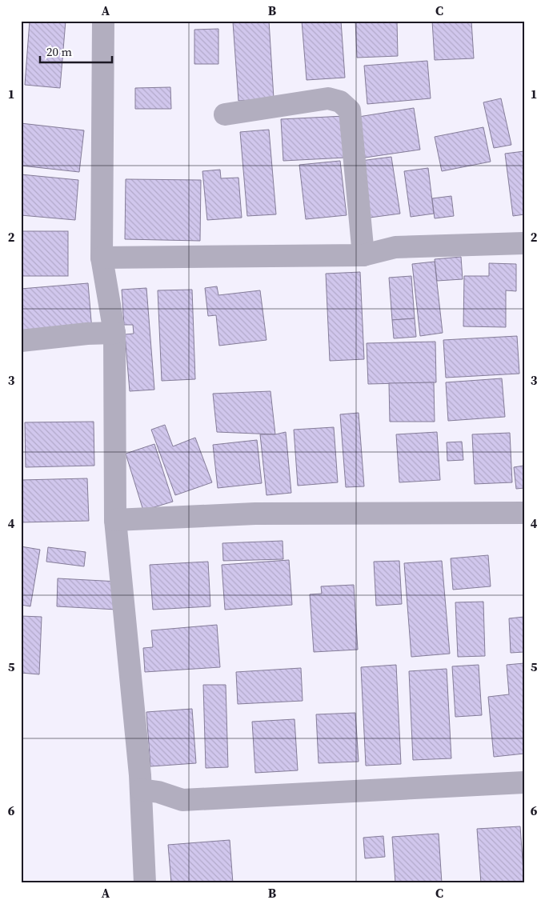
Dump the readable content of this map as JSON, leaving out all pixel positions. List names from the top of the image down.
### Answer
{
  "scale_bar": "20 m",
  "grid": {
    "columns": ["A", "B", "C"],
    "rows": [
      "1",
      "2",
      "3",
      "4",
      "5",
      "6"
    ]
  }
}
